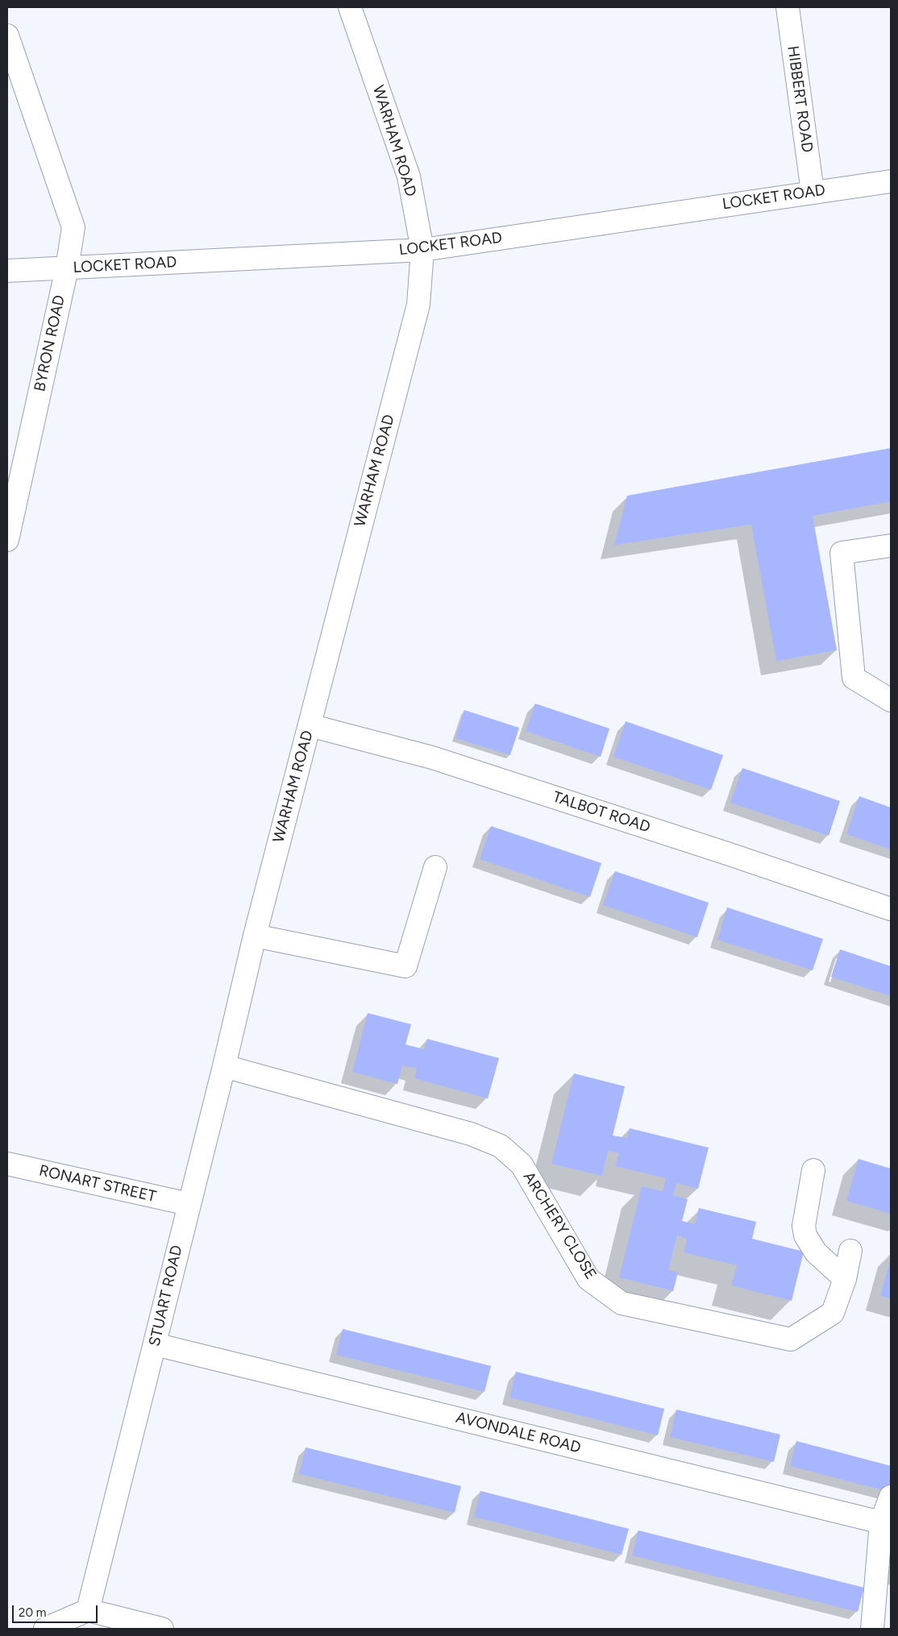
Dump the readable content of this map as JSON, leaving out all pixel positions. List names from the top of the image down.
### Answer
{
  "streets": {
    "street": [
      "HIBBERT ROAD",
      "WARHAM ROAD",
      "LOCKET ROAD",
      "BYRON ROAD",
      "TALBOT ROAD",
      "RONART STREET",
      "ARCHERY CLOSE",
      "STUART ROAD",
      "AVONDALE ROAD"
    ]
  },
  "crossings": [
    ["HIBBERT ROAD", "LOCKET ROAD"],
    ["WARHAM ROAD", "LOCKET ROAD"],
    ["WARHAM ROAD", "TALBOT ROAD"],
    ["WARHAM ROAD", "STUART ROAD"],
    ["LOCKET ROAD", "BYRON ROAD"],
    ["RONART STREET", "STUART ROAD"],
    ["ARCHERY CLOSE", "STUART ROAD"],
    ["STUART ROAD", "AVONDALE ROAD"]
  ],
  "scale_bar": "20 m"
}
